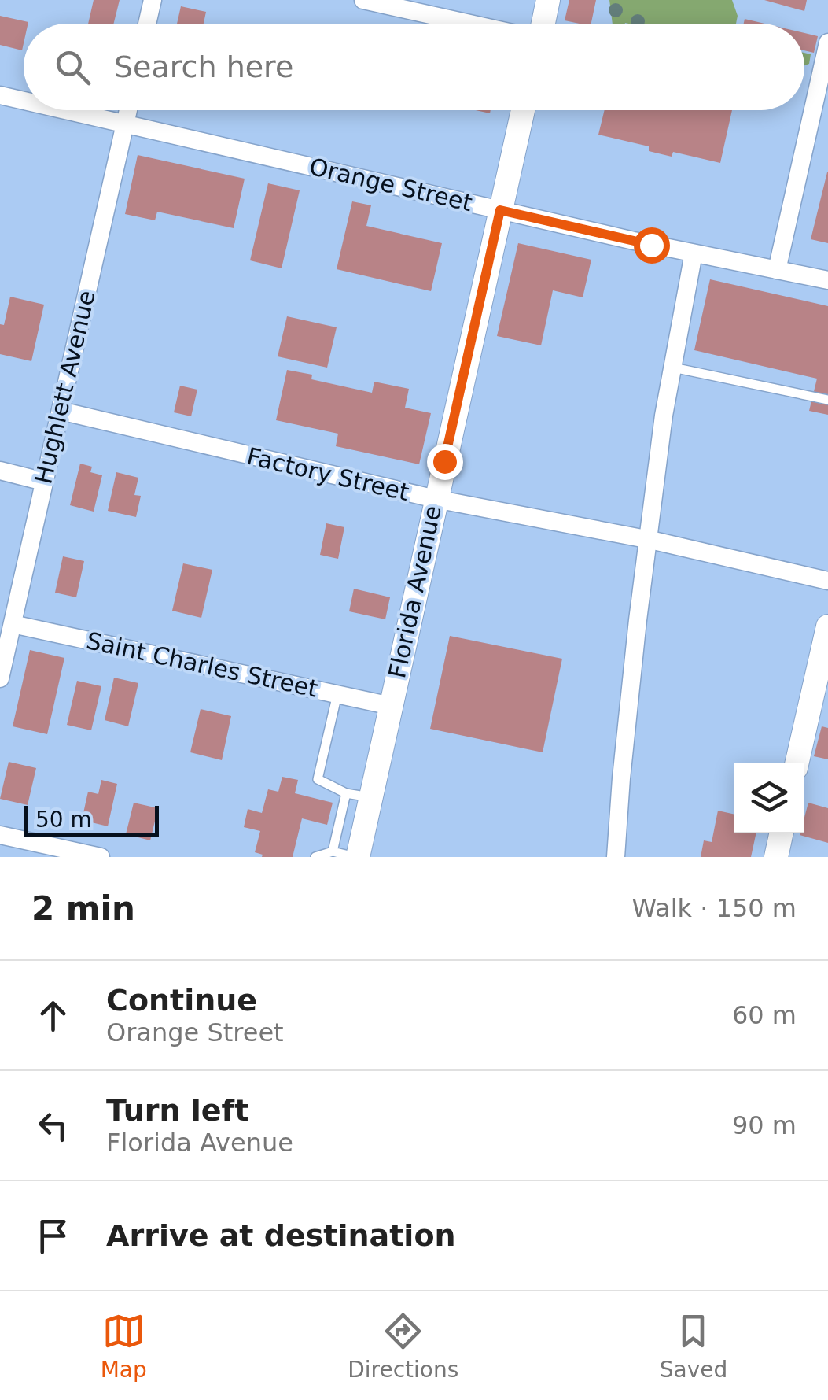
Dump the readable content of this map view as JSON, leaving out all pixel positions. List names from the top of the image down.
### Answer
{
  "streets": {
    "street": [
      "Orange Street",
      "Hughlett Avenue",
      "Factory Street",
      "Florida Avenue",
      "Saint Charles Street"
    ]
  },
  "crossings": [
    ["Orange Street", "Hughlett Avenue"],
    ["Orange Street", "Florida Avenue"],
    ["Hughlett Avenue", "Factory Street"],
    ["Hughlett Avenue", "Saint Charles Street"],
    ["Factory Street", "Florida Avenue"],
    ["Florida Avenue", "Saint Charles Street"]
  ],
  "scale_bar": "50 m",
  "page": {
    "search": "Search here",
    "scale": "50 m",
    "heading": ["2 min", "Walk · 150 m"],
    "list": [
      ["Continue", "Orange Street", "60 m"],
      ["Turn left", "Florida Avenue", "90 m"],
      "Arrive at destination"
    ],
    "nav": ["Map", "Directions", "Saved"]
  }
}
